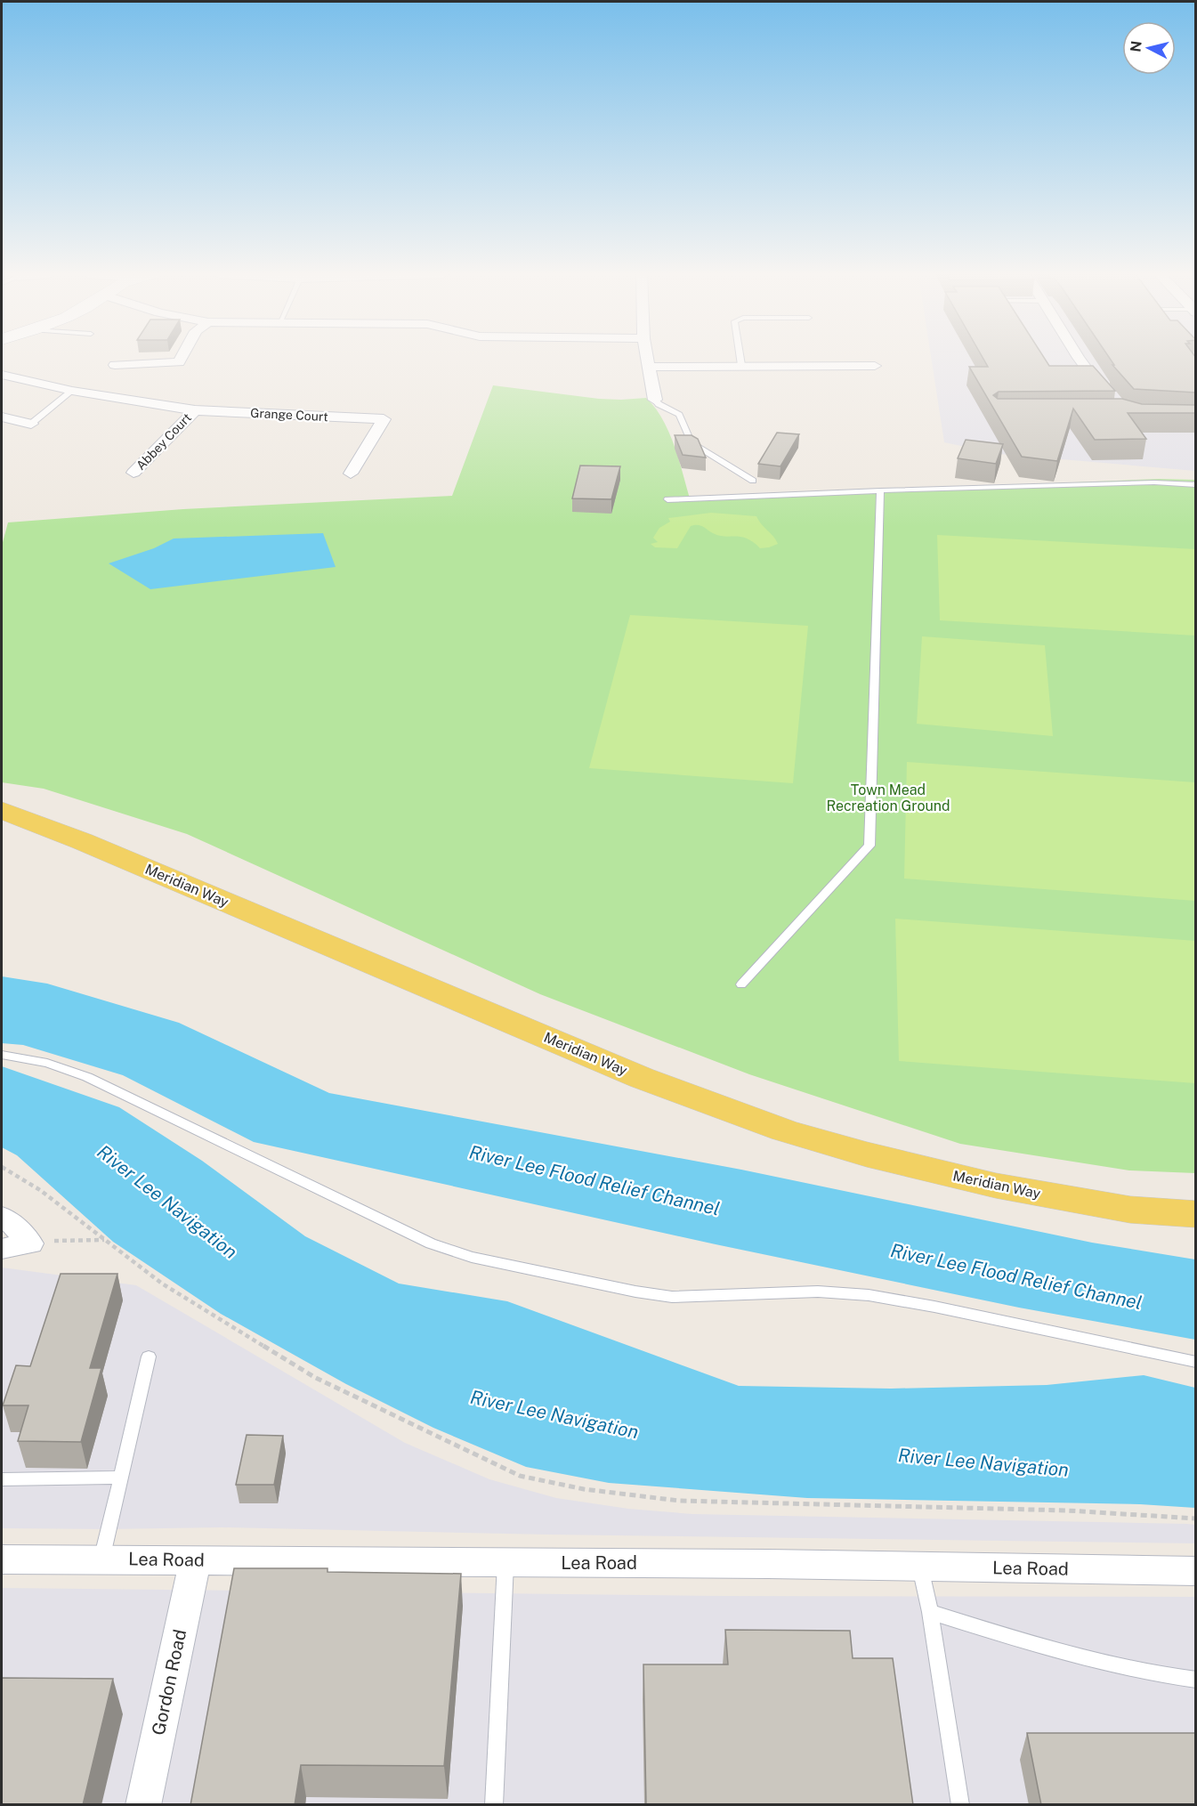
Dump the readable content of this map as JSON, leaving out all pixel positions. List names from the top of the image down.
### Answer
{
  "streets": {
    "main road": ["Meridian Way"],
    "street": [
      "Grange Court",
      "Abbey Court",
      "Lea Road",
      "Gordon Road"
    ]
  },
  "crossings": [
    ["Grange Court", "Abbey Court"],
    ["Lea Road", "Gordon Road"]
  ],
  "water": ["River Lee Flood Relief Channel", "River Lee Navigation"],
  "parks": ["Town Mead Recreation Ground"],
  "north": "left"
}
